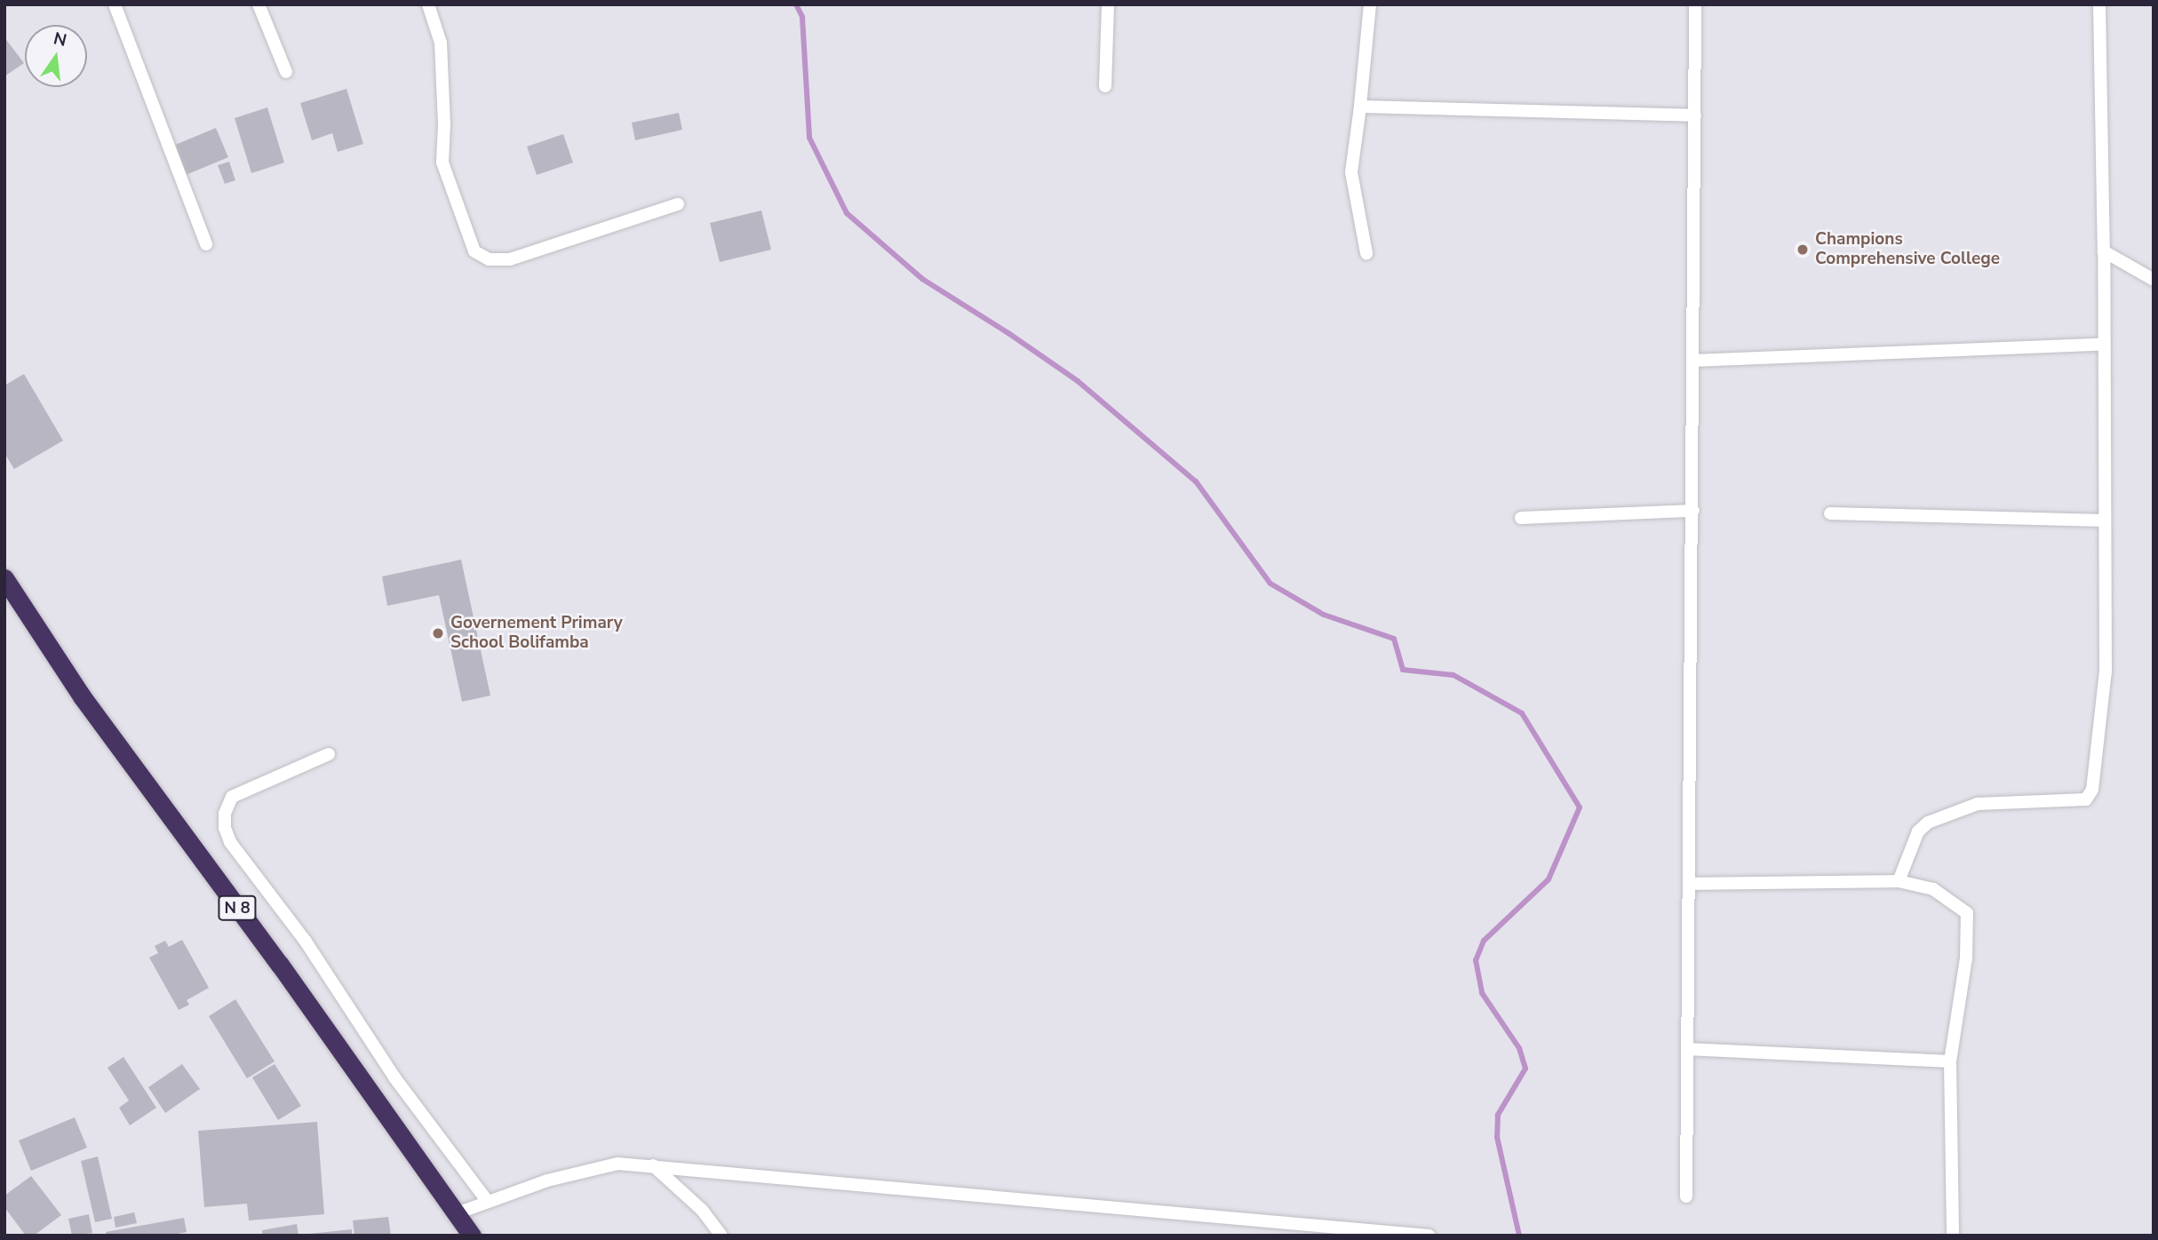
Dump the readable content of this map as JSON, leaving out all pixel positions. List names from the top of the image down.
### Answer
{
  "streets": {
    "highway": ["N 8"]
  },
  "places": ["Champions Comprehensive College", "Governement Primary School Bolifamba"],
  "north": "top"
}
